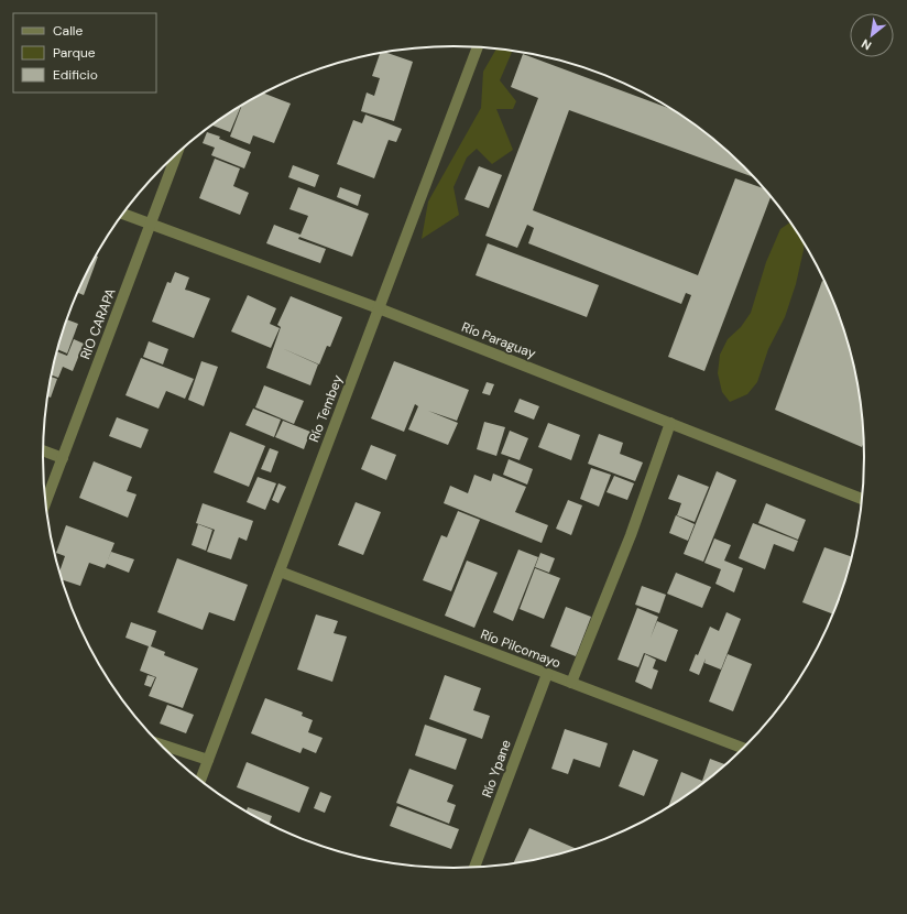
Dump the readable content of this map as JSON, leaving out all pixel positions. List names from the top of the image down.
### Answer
{
  "streets": {
    "street": [
      "RIO CARAPA",
      "Río Paraguay",
      "Río Tembey",
      "Río Pilcomayo",
      "Río Ypane"
    ]
  },
  "crossings": [
    ["RIO CARAPA", "Río Paraguay"],
    ["Río Paraguay", "Río Tembey"],
    ["Río Tembey", "Río Pilcomayo"],
    ["Río Pilcomayo", "Río Ypane"]
  ],
  "legend": ["Calle", "Parque", "Edificio"],
  "north": "bottom left"
}
